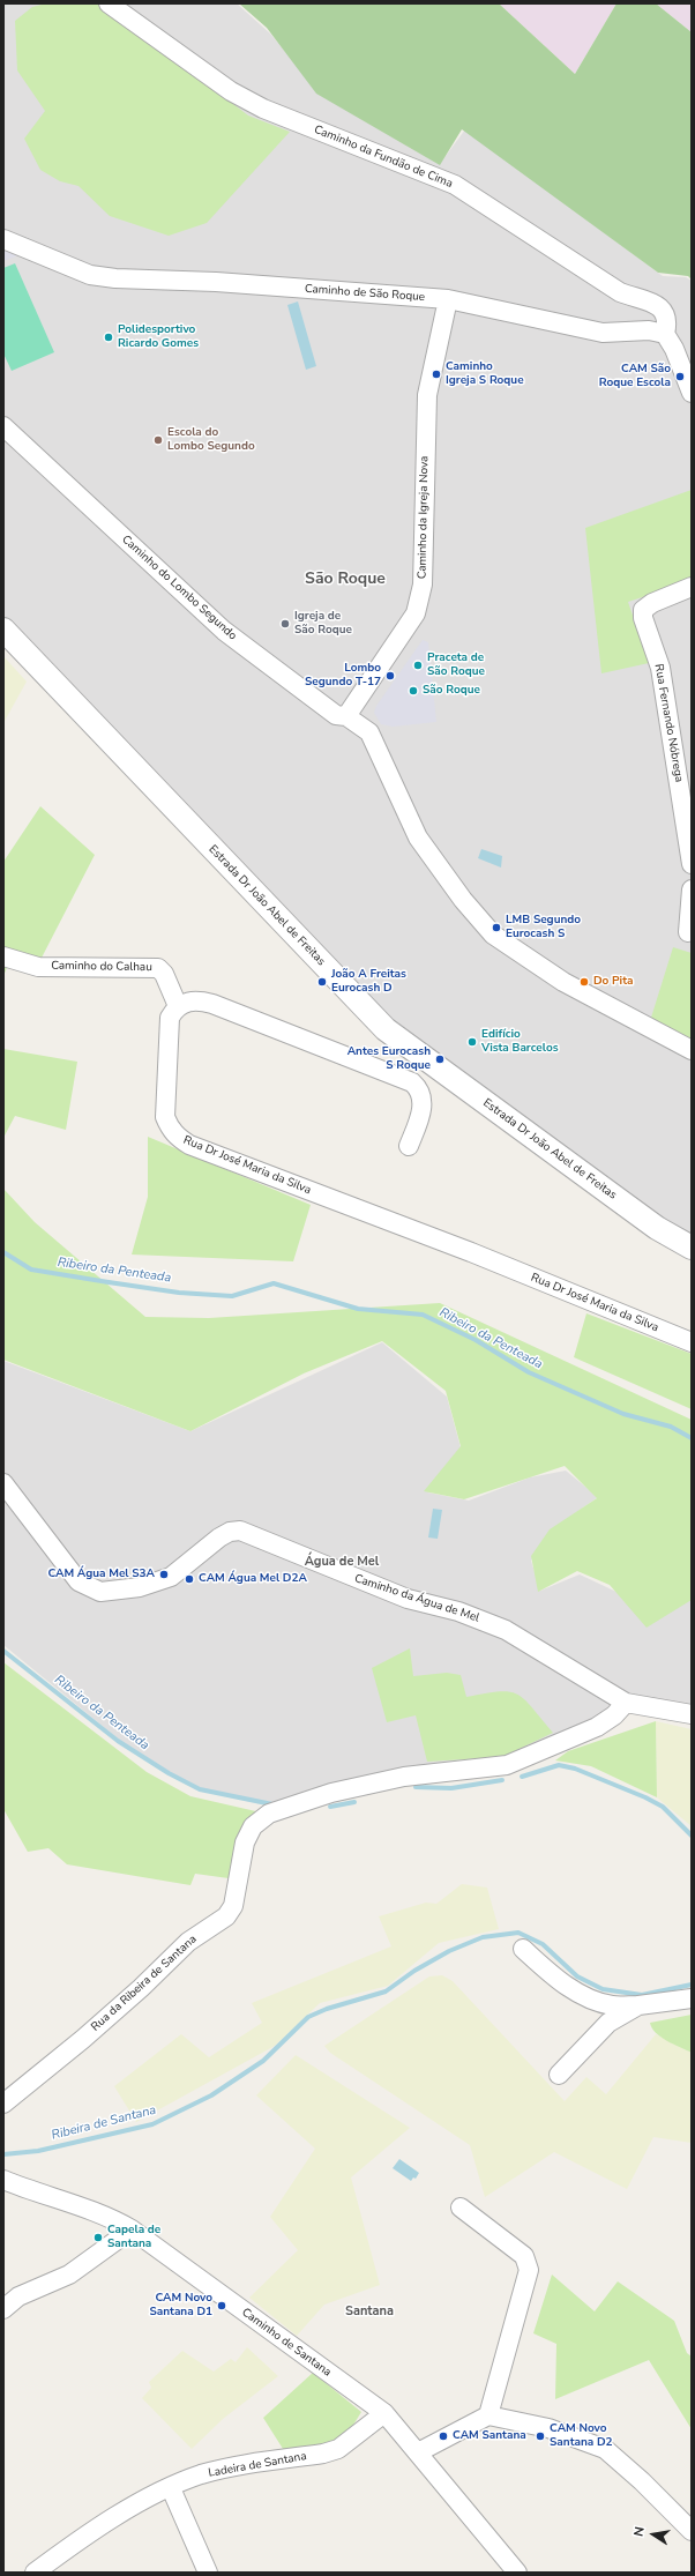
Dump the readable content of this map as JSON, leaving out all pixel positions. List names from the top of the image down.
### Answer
{
  "streets": {
    "street": [
      "Caminho da Fundão de Cima",
      "Caminho de São Roque",
      "Caminho da Igreja Nova",
      "Caminho do Lombo Segundo",
      "Rua Fernando Nóbrega",
      "Estrada Dr João Abel de Freitas",
      "Caminho do Calhau",
      "Rua Dr José Maria da Silva",
      "Caminho da Água de Mel",
      "Rua da Ribeira de Santana",
      "Caminho de Santana",
      "Ladeira de Santana"
    ]
  },
  "crossings": [
    ["Caminho da Fundão de Cima", "Caminho de São Roque"],
    ["Caminho de São Roque", "Caminho da Igreja Nova"],
    ["Caminho da Igreja Nova", "Caminho do Lombo Segundo"],
    ["Caminho do Calhau", "Rua Dr José Maria da Silva"],
    ["Caminho da Água de Mel", "Rua da Ribeira de Santana"],
    ["Caminho de Santana", "Ladeira de Santana"]
  ],
  "districts": ["São Roque", "Água de Mel", "Santana"],
  "water": ["Ribeiro da Penteada", "Ribeira de Santana"],
  "places": [
    "Polidesportivo Ricardo Gomes",
    "Caminho Igreja S Roque",
    "CAM São Roque Escola",
    "Escola do Lombo Segundo",
    "Igreja de São Roque",
    "Praceta de São Roque",
    "Lombo Segundo T-17",
    "São Roque",
    "LMB Segundo Eurocash S",
    "João A Freitas Eurocash D",
    "Do Pita",
    "Edifício Vista Barcelos",
    "Antes Eurocash S Roque",
    "CAM Água Mel S3A",
    "CAM Água Mel D2A",
    "Capela de Santana",
    "CAM Novo Santana D1",
    "CAM Santana",
    "CAM Novo Santana D2"
  ],
  "north": "left"
}
